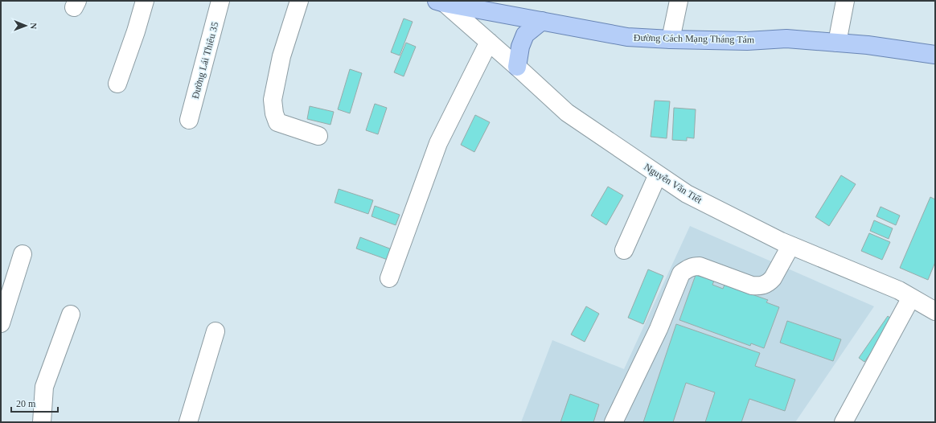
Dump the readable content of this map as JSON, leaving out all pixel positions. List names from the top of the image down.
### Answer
{
  "streets": {
    "main road": ["Đường Cách Mạng Tháng Tám"],
    "street": ["Đường Lái Thiêu 35", "Nguyễn Văn Tiết"]
  },
  "crossings": [
    ["Đường Cách Mạng Tháng Tám", "Nguyễn Văn Tiết"]
  ],
  "scale_bar": "20 m",
  "north": "right"
}
